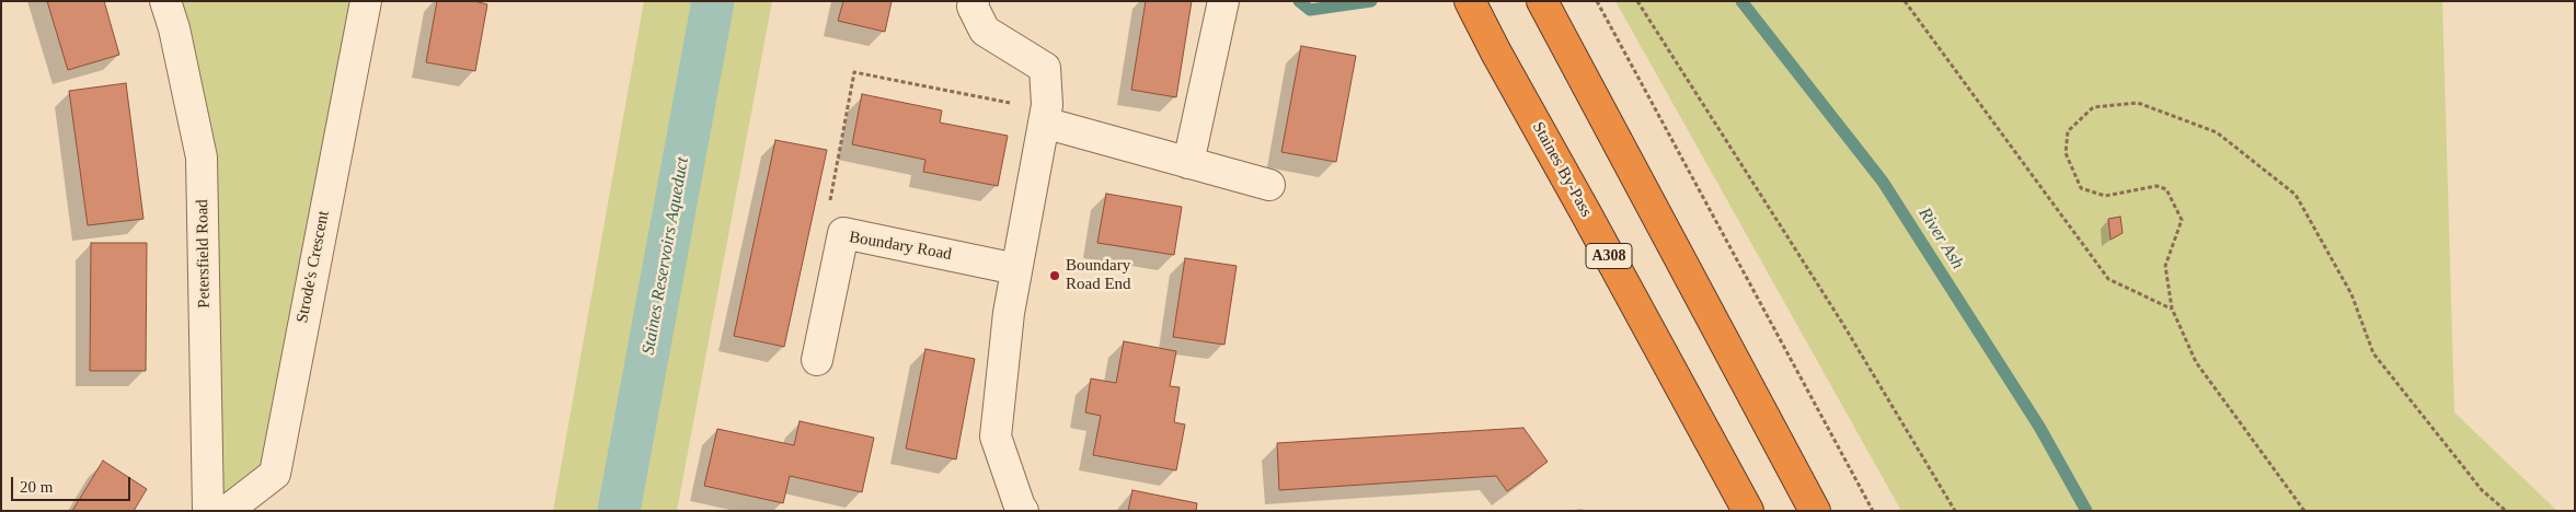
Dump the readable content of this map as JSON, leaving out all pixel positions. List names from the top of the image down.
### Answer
{
  "streets": {
    "highway": ["Staines By-Pass", "A308"],
    "street": ["Boundary Road", "Petersfield Road", "Strode's Crescent"]
  },
  "water": ["River Ash", "Staines Reservoirs Aqueduct"],
  "places": ["Boundary Road End"],
  "scale_bar": "20 m"
}
